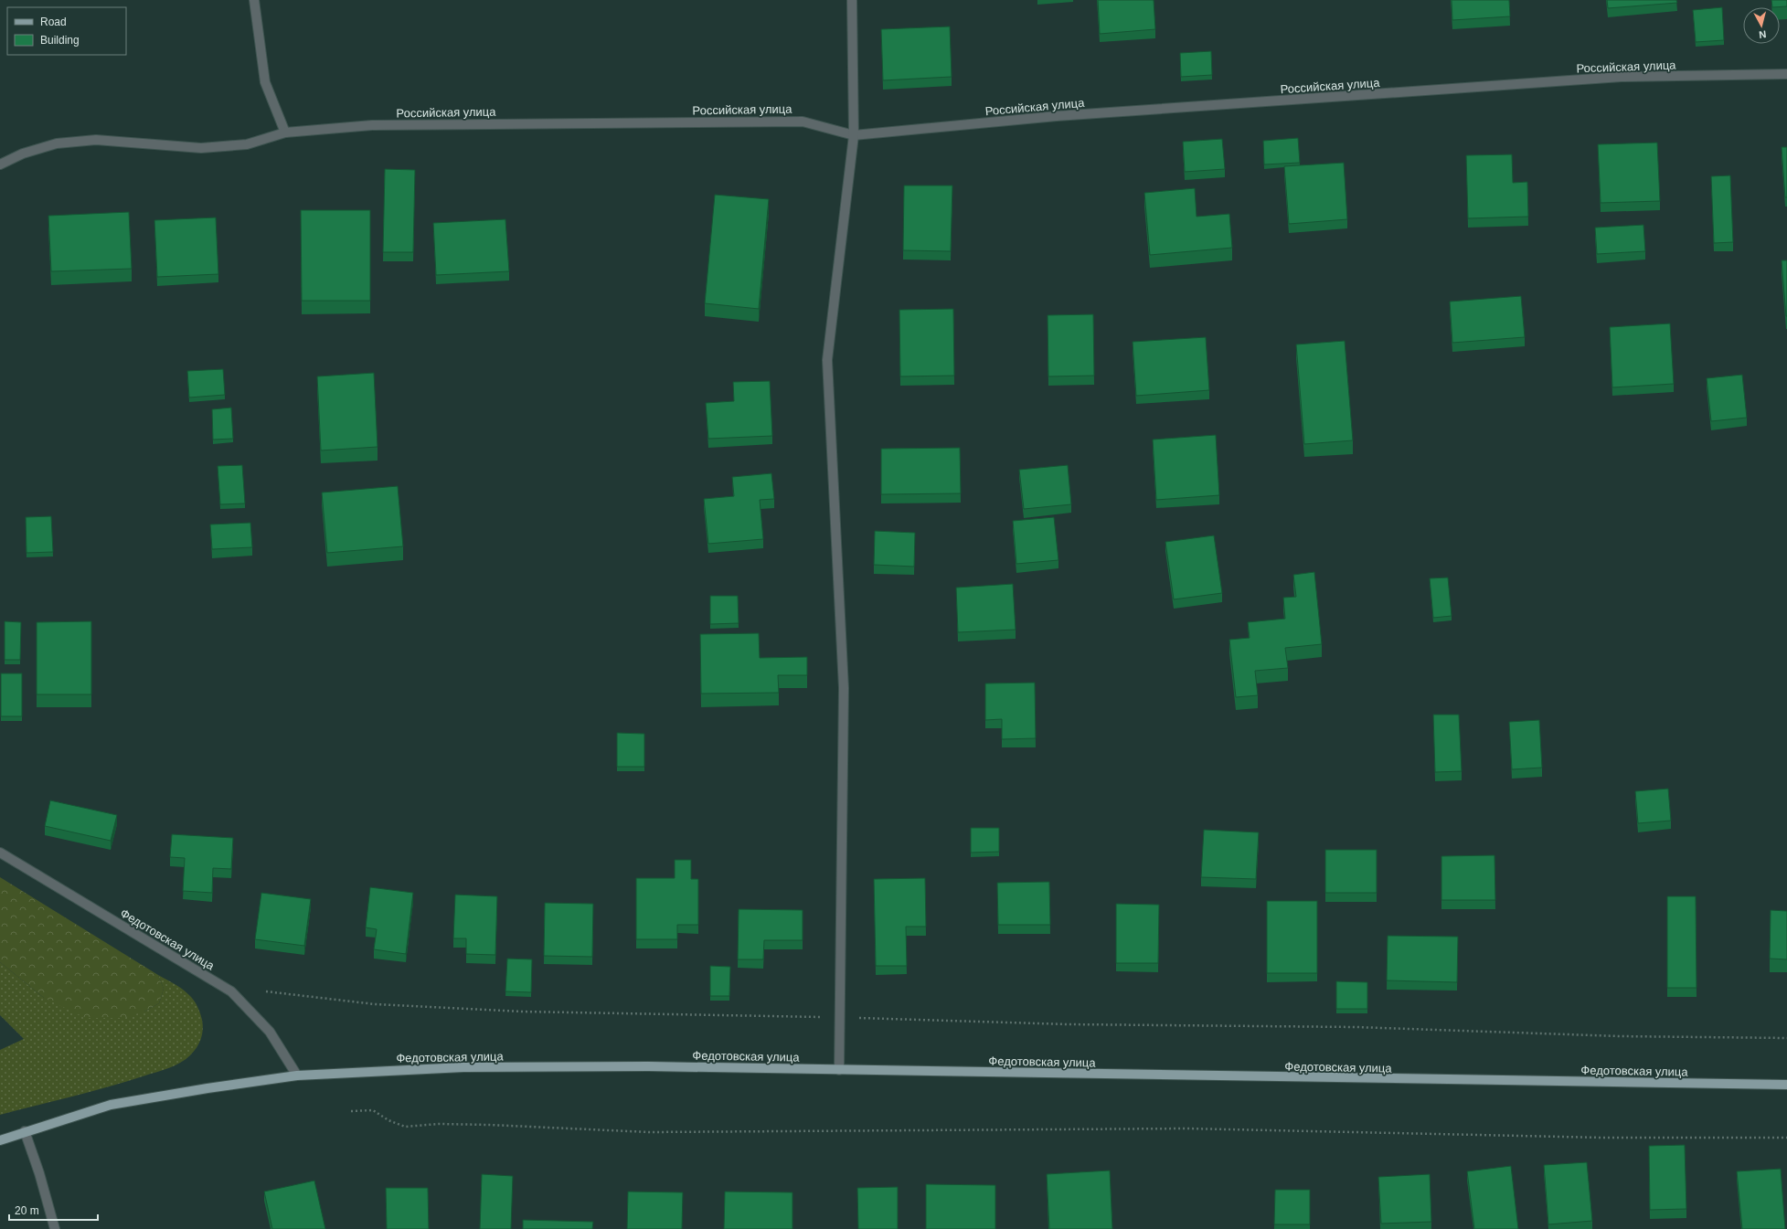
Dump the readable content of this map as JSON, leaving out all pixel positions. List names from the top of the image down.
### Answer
{
  "streets": {
    "main road": ["Федотовская улица"],
    "street": ["Российская улица"]
  },
  "legend": ["Road", "Building"],
  "scale_bar": "20 m",
  "north": "bottom"
}
